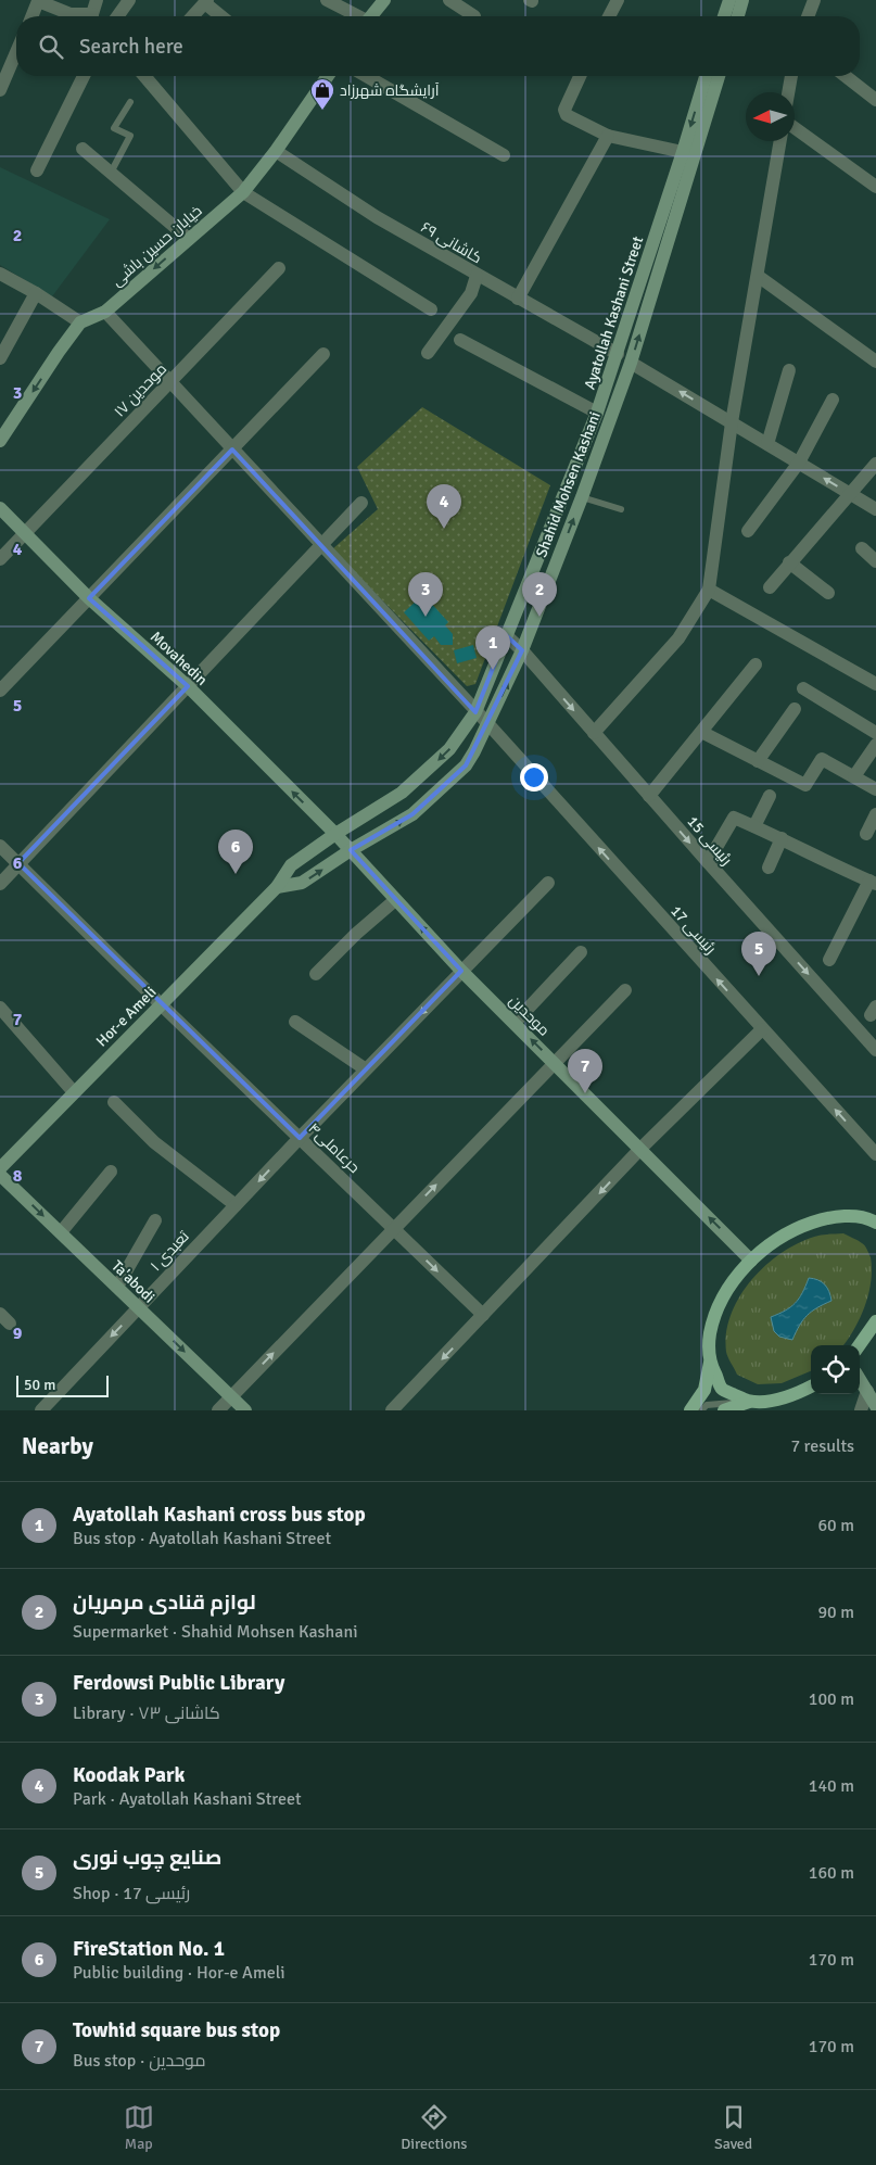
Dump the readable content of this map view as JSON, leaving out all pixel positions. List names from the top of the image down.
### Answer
{
  "streets": {
    "main road": [
      "خیابان حسین باشی",
      "Ayatollah Kashani Street",
      "Shahid Mohsen Kashani",
      "Movahedin",
      "موحدین",
      "Hor-e Ameli",
      "Ta'abodi"
    ],
    "street": [
      "کاشانی ۶۹",
      "موحدین ۱۷",
      "رئیسی 15",
      "رئیسی 17",
      "حرعاملی۴",
      "تعبدی ۱"
    ]
  },
  "crossings": [
    ["کاشانی ۶۹", "خیابان حسین باشی"],
    ["کاشانی ۶۹", "Ayatollah Kashani Street"],
    ["خیابان حسین باشی", "رئیسی 17"],
    ["Ayatollah Kashani Street", "رئیسی 15"],
    ["Ayatollah Kashani Street", "رئیسی 17"],
    ["موحدین ۱۷", "Movahedin"],
    ["موحدین ۱۷", "رئیسی 17"],
    ["Shahid Mohsen Kashani", "رئیسی 15"],
    ["Shahid Mohsen Kashani", "رئیسی 17"],
    ["Shahid Mohsen Kashani", "موحدین"],
    ["Movahedin", "موحدین"],
    ["Movahedin", "Hor-e Ameli"],
    ["موحدین", "Hor-e Ameli"],
    ["موحدین", "تعبدی ۱"],
    ["Hor-e Ameli", "حرعاملی۴"],
    ["حرعاملی۴", "تعبدی ۱"],
    ["تعبدی ۱", "Ta'abodi"]
  ],
  "one_way": [
    "خیابان حسین باشی",
    "Shahid Mohsen Kashani",
    "Movahedin",
    "رئیسی 17",
    "موحدین",
    "تعبدی ۱",
    "Ta'abodi"
  ],
  "places": {
    "shop": ["آرایشگاه شهرزاد"]
  },
  "scale_bar": "50 m",
  "north": "left",
  "page": {
    "search": "Search here",
    "pins": [
      "4",
      "2",
      "3",
      "1",
      "6",
      "5",
      "7"
    ],
    "scale": "50 m",
    "heading": ["Nearby", "7 results"],
    "list": [
      {
        "mark": "1",
        "name": "Ayatollah Kashani cross bus stop",
        "note": "Bus stop · Ayatollah Kashani Street",
        "value": "60 m"
      },
      {
        "mark": "2",
        "name": "لوازم قنادی مرمریان",
        "note": "Supermarket · Shahid Mohsen Kashani",
        "value": "90 m"
      },
      {
        "mark": "3",
        "name": "Ferdowsi Public Library",
        "note": "Library · کاشانی ۷۳",
        "value": "100 m"
      },
      {
        "mark": "4",
        "name": "Koodak Park",
        "note": "Park · Ayatollah Kashani Street",
        "value": "140 m"
      },
      {
        "mark": "5",
        "name": "صنایع چوب نوری",
        "note": "Shop · رئیسی 17",
        "value": "160 m"
      },
      {
        "mark": "6",
        "name": "FireStation No. 1",
        "note": "Public building · Hor-e Ameli",
        "value": "170 m"
      },
      {
        "mark": "7",
        "name": "Towhid square bus stop",
        "note": "Bus stop · موحدین",
        "value": "170 m"
      }
    ],
    "nav": ["Map", "Directions", "Saved"]
  },
  "grid": {
    "rows": [
      "2",
      "3",
      "4",
      "5",
      "6",
      "7",
      "8",
      "9"
    ]
  }
}
